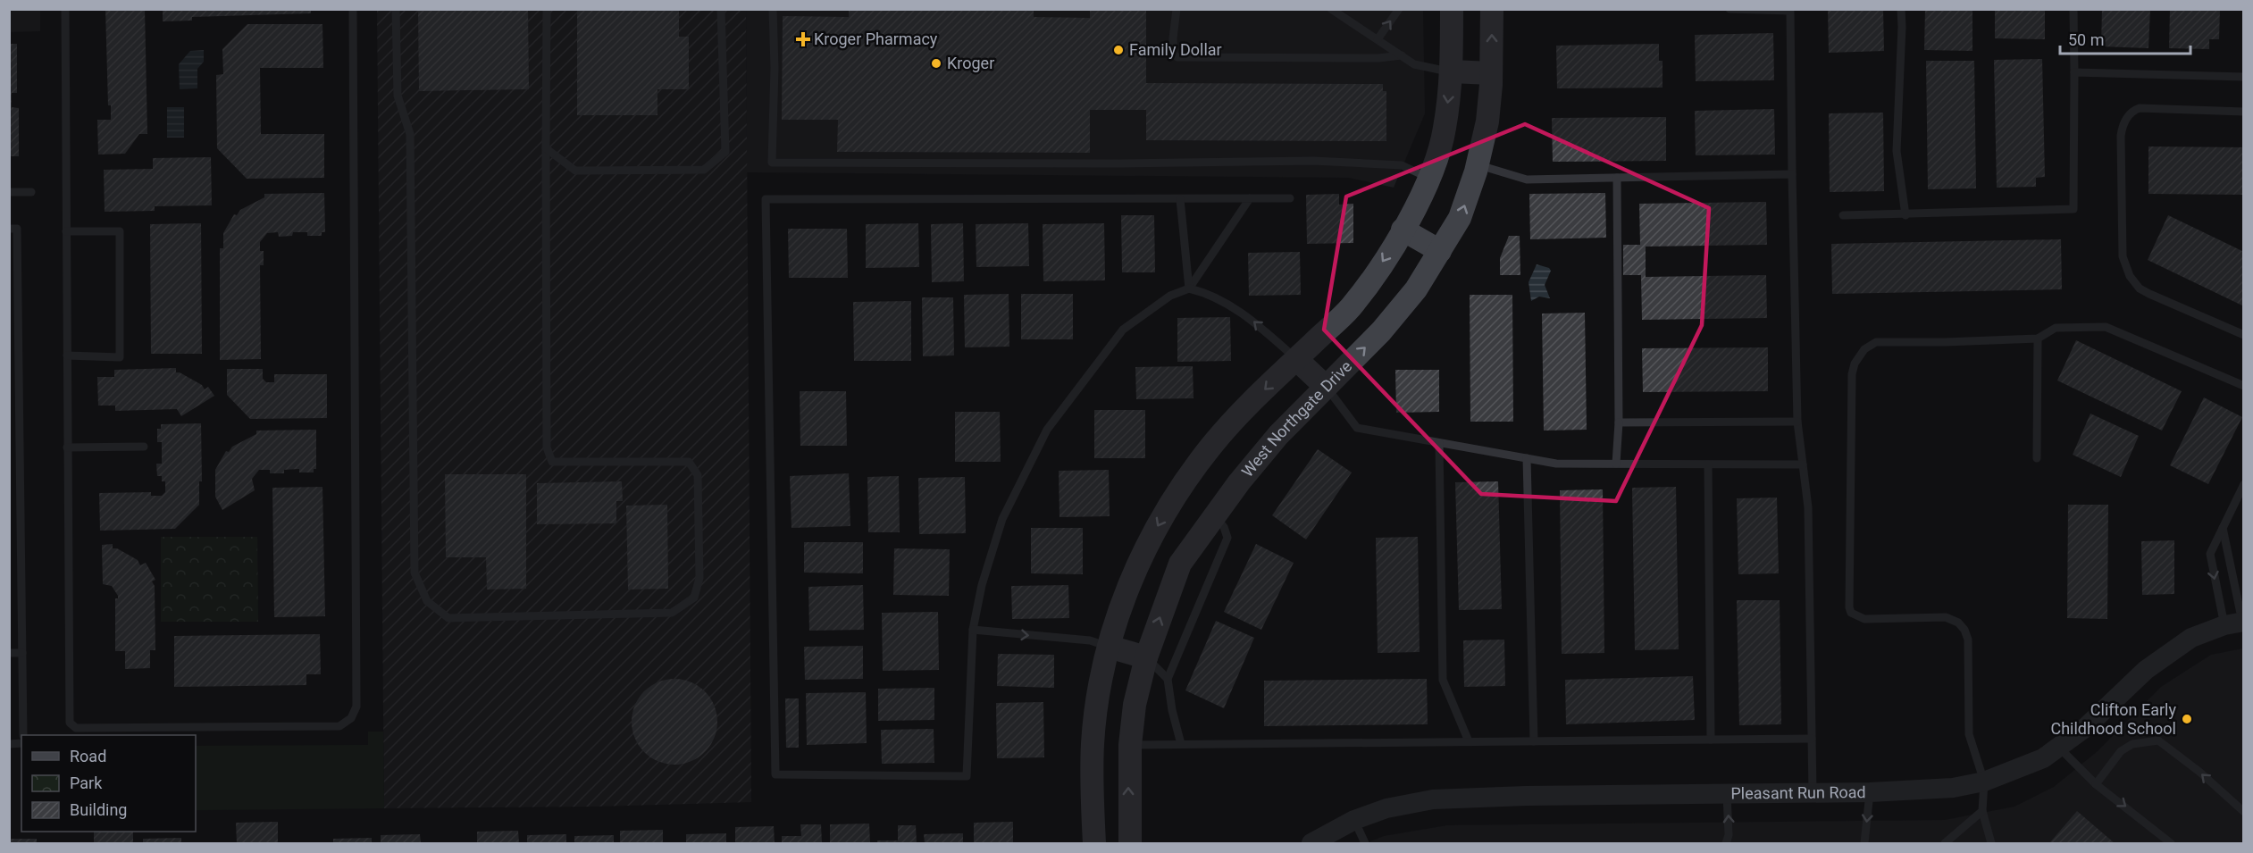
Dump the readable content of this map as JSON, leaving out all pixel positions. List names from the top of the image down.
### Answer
{
  "streets": {
    "main road": ["West Northgate Drive"],
    "street": ["Pleasant Run Road"]
  },
  "places": {
    "health": ["Kroger Pharmacy"],
    "other": ["Family Dollar", "Kroger", "Clifton Early Childhood School"]
  },
  "legend": ["Road", "Park", "Building"],
  "scale_bar": "50 m"
}
